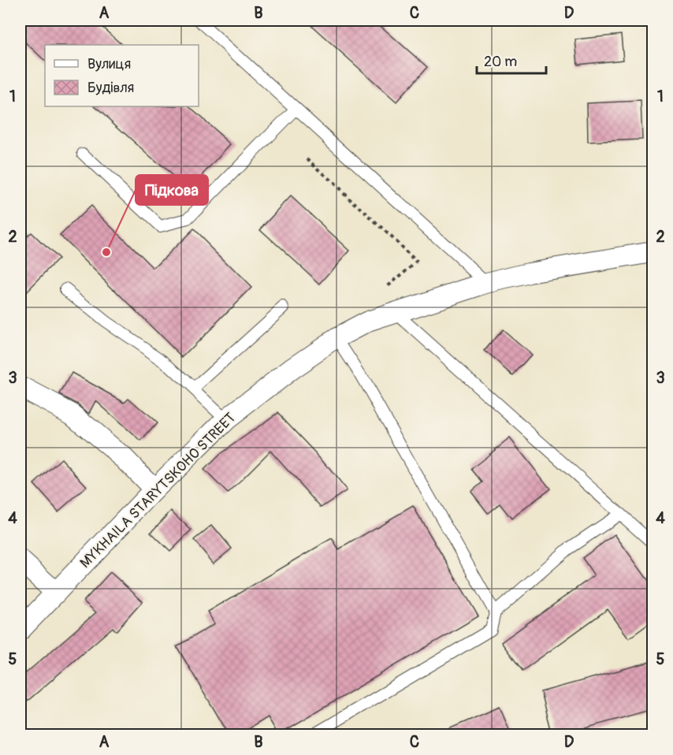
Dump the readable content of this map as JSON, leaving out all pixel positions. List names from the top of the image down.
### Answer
{
  "streets": {
    "street": ["MYKHAILA STARYTSKOHO STREET"]
  },
  "places": ["Підкова"],
  "legend": ["Вулиця", "Будівля"],
  "scale_bar": "20 m",
  "grid": {
    "columns": [
      "A",
      "B",
      "C",
      "D"
    ],
    "rows": [
      "1",
      "2",
      "3",
      "4",
      "5"
    ]
  }
}
